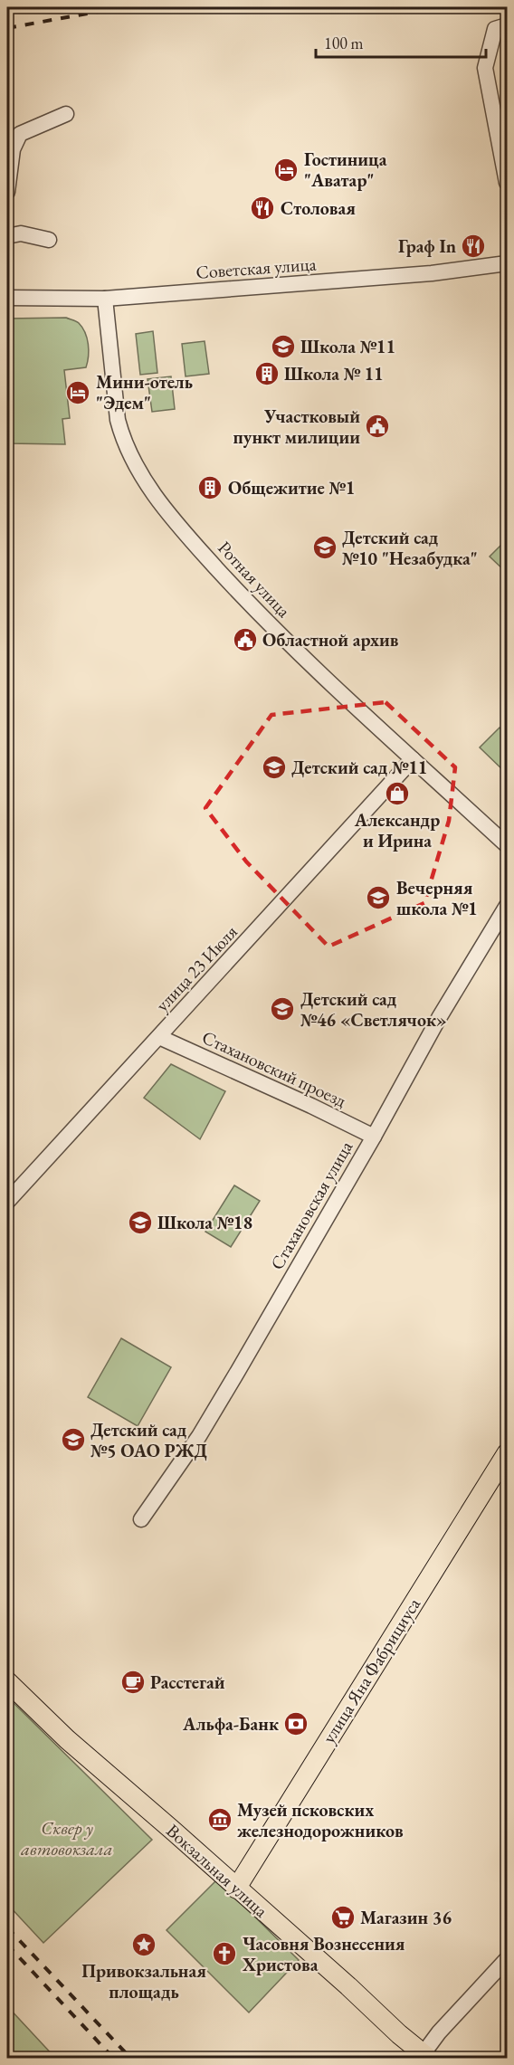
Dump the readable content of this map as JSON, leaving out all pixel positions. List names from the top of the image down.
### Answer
{
  "streets": {
    "main road": ["улица Яна Фабрициуса", "Вокзальная улица"],
    "street": [
      "Советская улица",
      "Ротная улица",
      "улица 23 Июля",
      "Стахановский проезд",
      "Стахановская улица"
    ]
  },
  "crossings": [
    ["Советская улица", "Ротная улица"],
    ["Ротная улица", "улица 23 Июля"],
    ["улица 23 Июля", "Стахановский проезд"],
    ["Стахановский проезд", "Стахановская улица"],
    ["улица Яна Фабрициуса", "Вокзальная улица"]
  ],
  "parks": ["Сквер у автовокзала"],
  "places": {
    "hotel": ["Гостиница \"Аватар\"", "Мини-отель \"Эдем\""],
    "restaurant": ["Столовая", "Граф In"],
    "school or university": [
      "Школа №11",
      "Детский сад №10 \"Незабудка\"",
      "Детский сад №11",
      "Вечерняя школа №1",
      "Детский сад №46 «Светлячок»",
      "Школа №18",
      "Детский сад №5 ОАО РЖД"
    ],
    "building": ["Школа № 11", "Общежитие №1"],
    "public building": ["Участковый пункт милиции", "Областной архив"],
    "shop": ["Александр и Ирина"],
    "cafe": ["Расстегай"],
    "bank": ["Альфа-Банк"],
    "museum": ["Музей псковских железнодорожников"],
    "supermarket": ["Магазин 36"],
    "place": ["Привокзальная площадь"],
    "church": ["Часовня Вознесения Христова"]
  },
  "scale_bar": "100 m"
}
